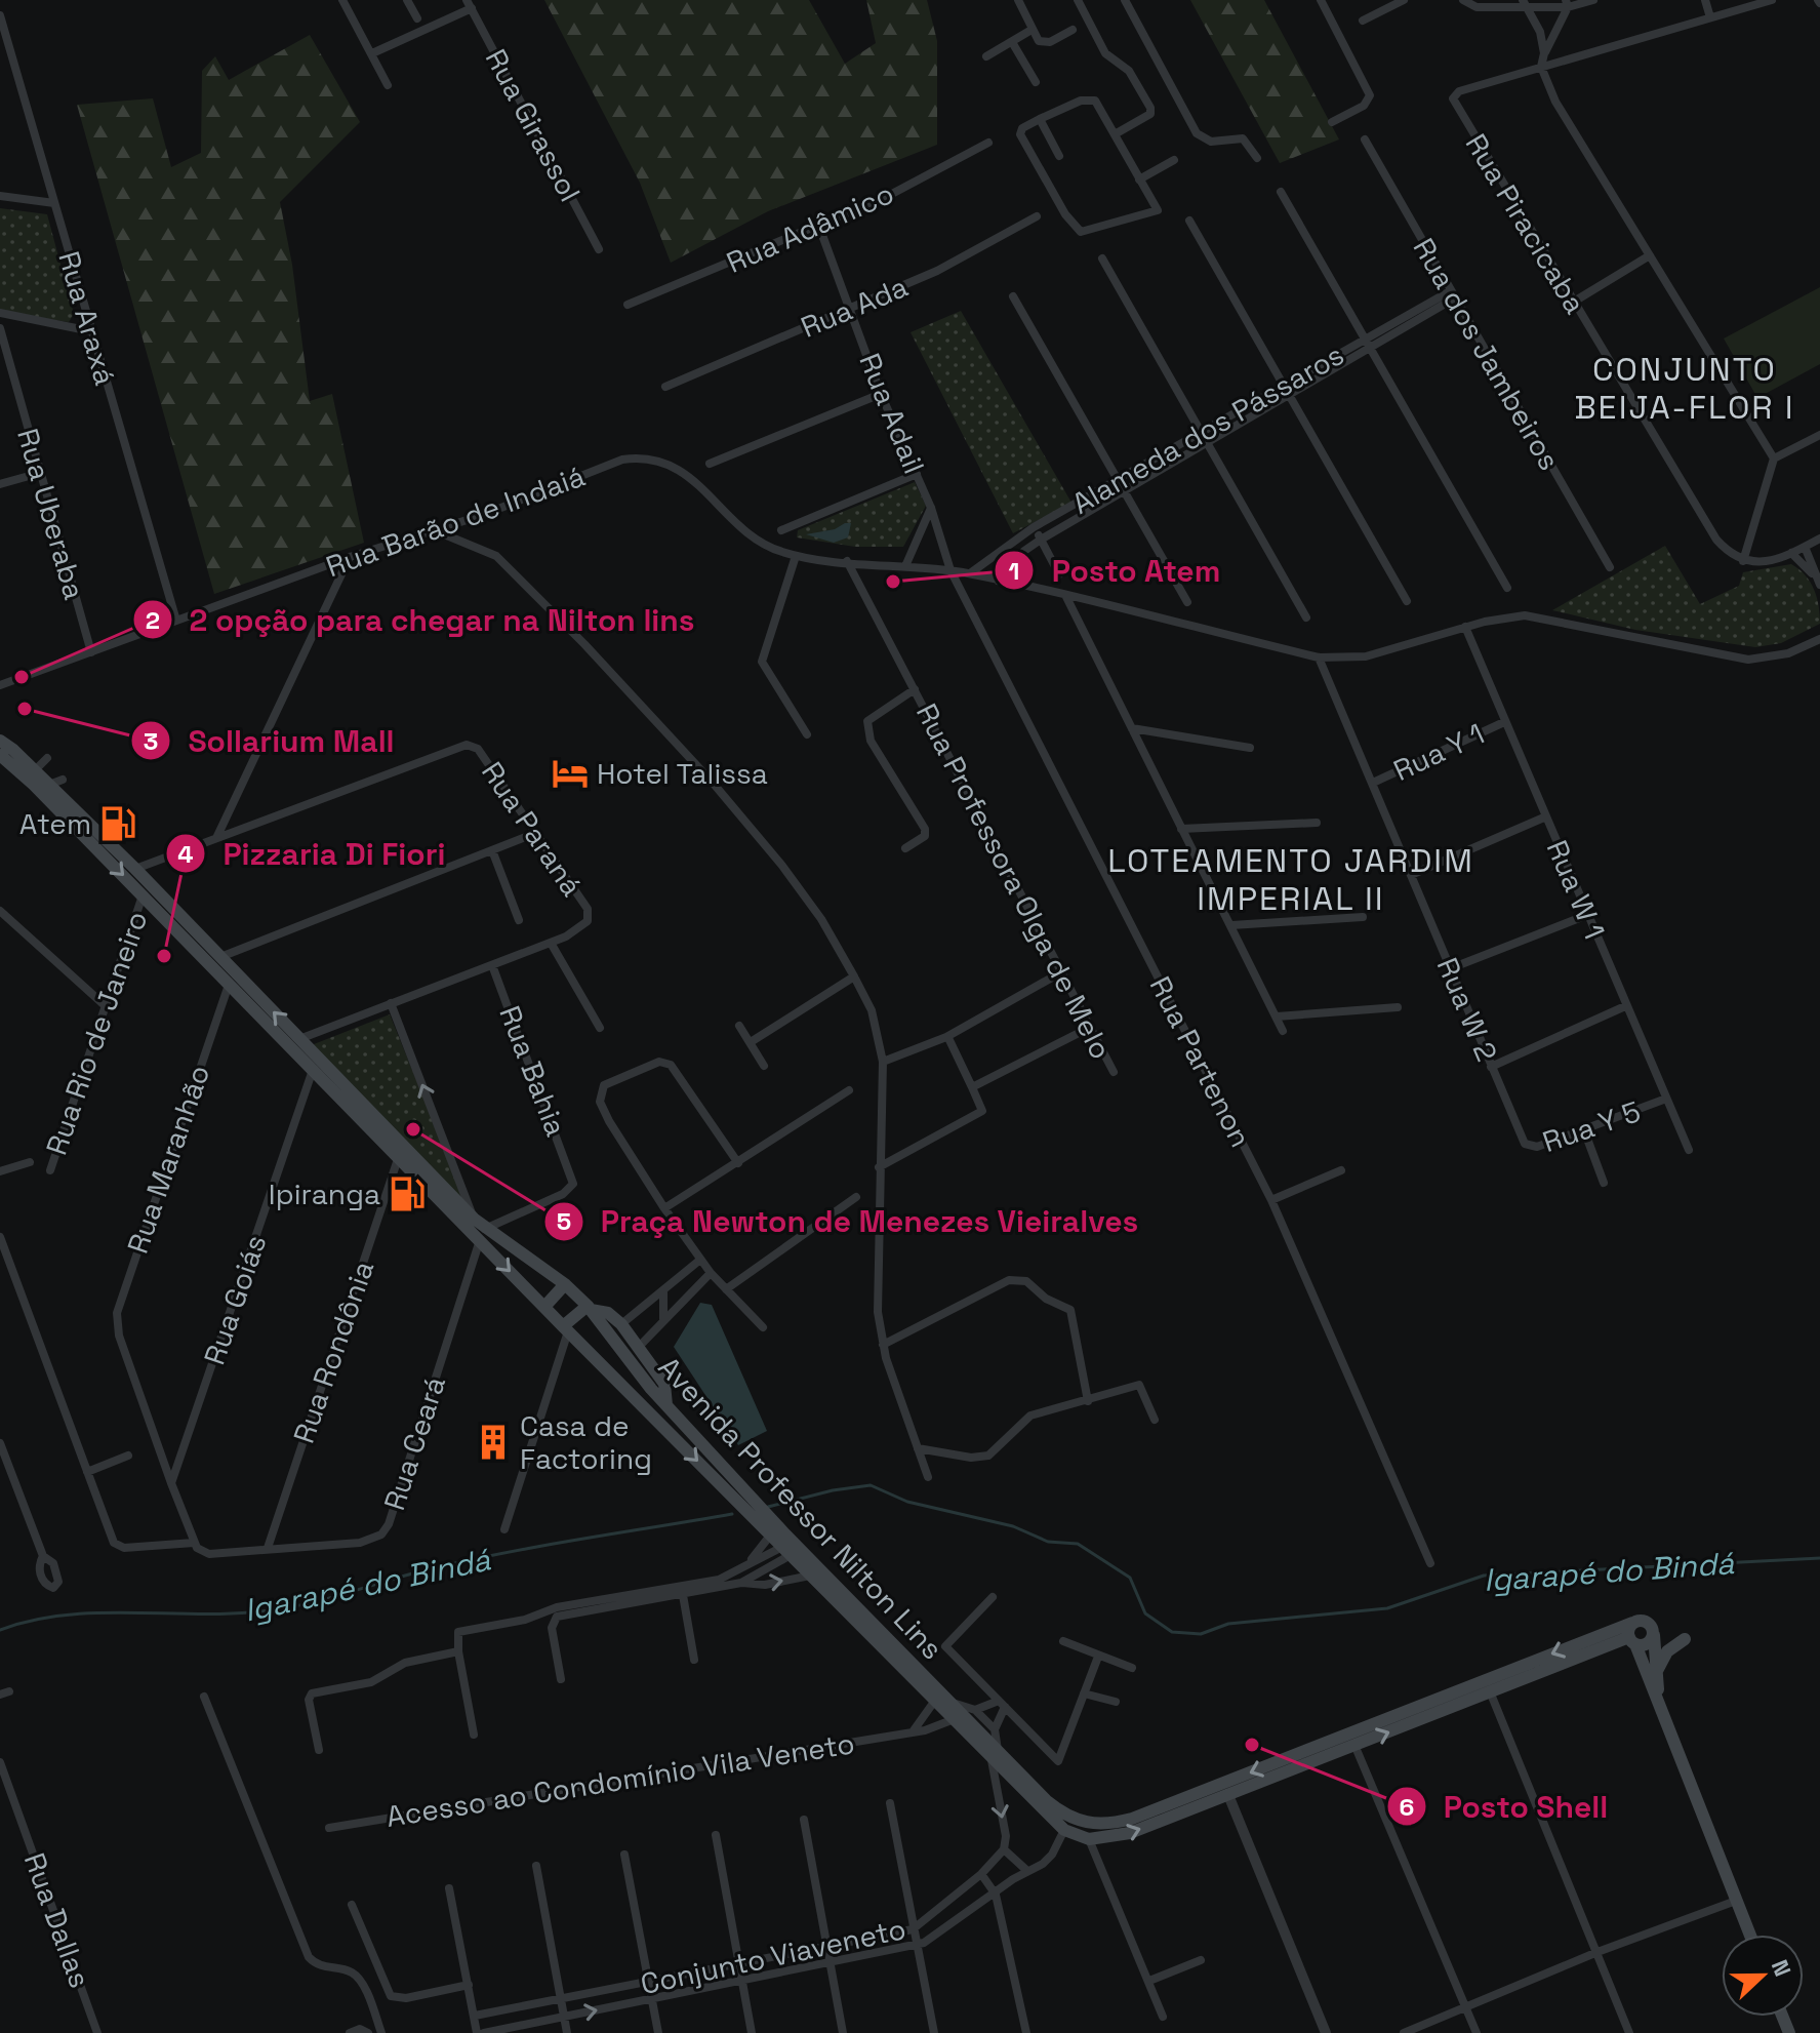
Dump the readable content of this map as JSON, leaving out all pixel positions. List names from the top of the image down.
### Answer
{
  "streets": {
    "main road": ["Avenida Professor Nilton Lins"],
    "street": [
      "Rua Girassol",
      "Rua Piracicaba",
      "Rua Adâmico",
      "Rua Ada",
      "Rua Araxá",
      "Rua dos Jambeiros",
      "Rua Adail",
      "Alameda dos Pássaros",
      "Rua Uberaba",
      "Rua Barão de Indaiá",
      "Rua Y 1",
      "Rua Paraná",
      "Rua Professora Olga de Melo",
      "Rua W 1",
      "Rua W 2",
      "Rua Rio de Janeiro",
      "Rua Partenon",
      "Rua Bahia",
      "Rua Y 5",
      "Rua Maranhão",
      "Rua Goiás",
      "Rua Rondônia",
      "Rua Ceará",
      "Acesso ao Condomínio Vila Veneto",
      "Rua Dallas",
      "Conjunto Viaveneto"
    ]
  },
  "crossings": [
    ["Rua Adâmico", "Rua Adail"],
    ["Rua Ada", "Rua Adail"],
    ["Rua Araxá", "Rua Barão de Indaiá"],
    ["Rua dos Jambeiros", "Alameda dos Pássaros"],
    ["Rua Adail", "Rua Barão de Indaiá"],
    ["Rua Adail", "Rua Partenon"],
    ["Alameda dos Pássaros", "Rua Barão de Indaiá"],
    ["Rua Uberaba", "Rua Barão de Indaiá"],
    ["Rua Barão de Indaiá", "Rua Professora Olga de Melo"],
    ["Rua Barão de Indaiá", "Rua W 1"],
    ["Rua Barão de Indaiá", "Rua W 2"],
    ["Rua Barão de Indaiá", "Rua Partenon"],
    ["Rua Y 1", "Rua W 1"],
    ["Rua Y 1", "Rua W 2"],
    ["Rua W 1", "Rua Y 5"],
    ["Rua W 2", "Rua Y 5"],
    ["Rua Rio de Janeiro", "Avenida Professor Nilton Lins"],
    ["Rua Bahia", "Rua Ceará"],
    ["Rua Bahia", "Avenida Professor Nilton Lins"],
    ["Rua Maranhão", "Rua Goiás"],
    ["Rua Maranhão", "Avenida Professor Nilton Lins"],
    ["Rua Goiás", "Avenida Professor Nilton Lins"],
    ["Rua Rondônia", "Rua Ceará"],
    ["Rua Rondônia", "Avenida Professor Nilton Lins"],
    ["Rua Ceará", "Avenida Professor Nilton Lins"],
    ["Avenida Professor Nilton Lins", "Acesso ao Condomínio Vila Veneto"]
  ],
  "districts": ["CONJUNTO BEIJA-FLOR I", "LOTEAMENTO JARDIM IMPERIAL II"],
  "water": ["Igarapé do Bindá"],
  "places": {
    "other": [
      "Posto Atem",
      "2 opção para chegar na Nilton lins",
      "Sollarium Mall",
      "Pizzaria Di Fiori",
      "Praça Newton de Menezes Vieiralves",
      "Posto Shell"
    ],
    "hotel": ["Hotel Talissa"],
    "fuel station": ["Atem", "Ipiranga"],
    "building": ["Casa de Factoring"]
  },
  "north": "right"
}
